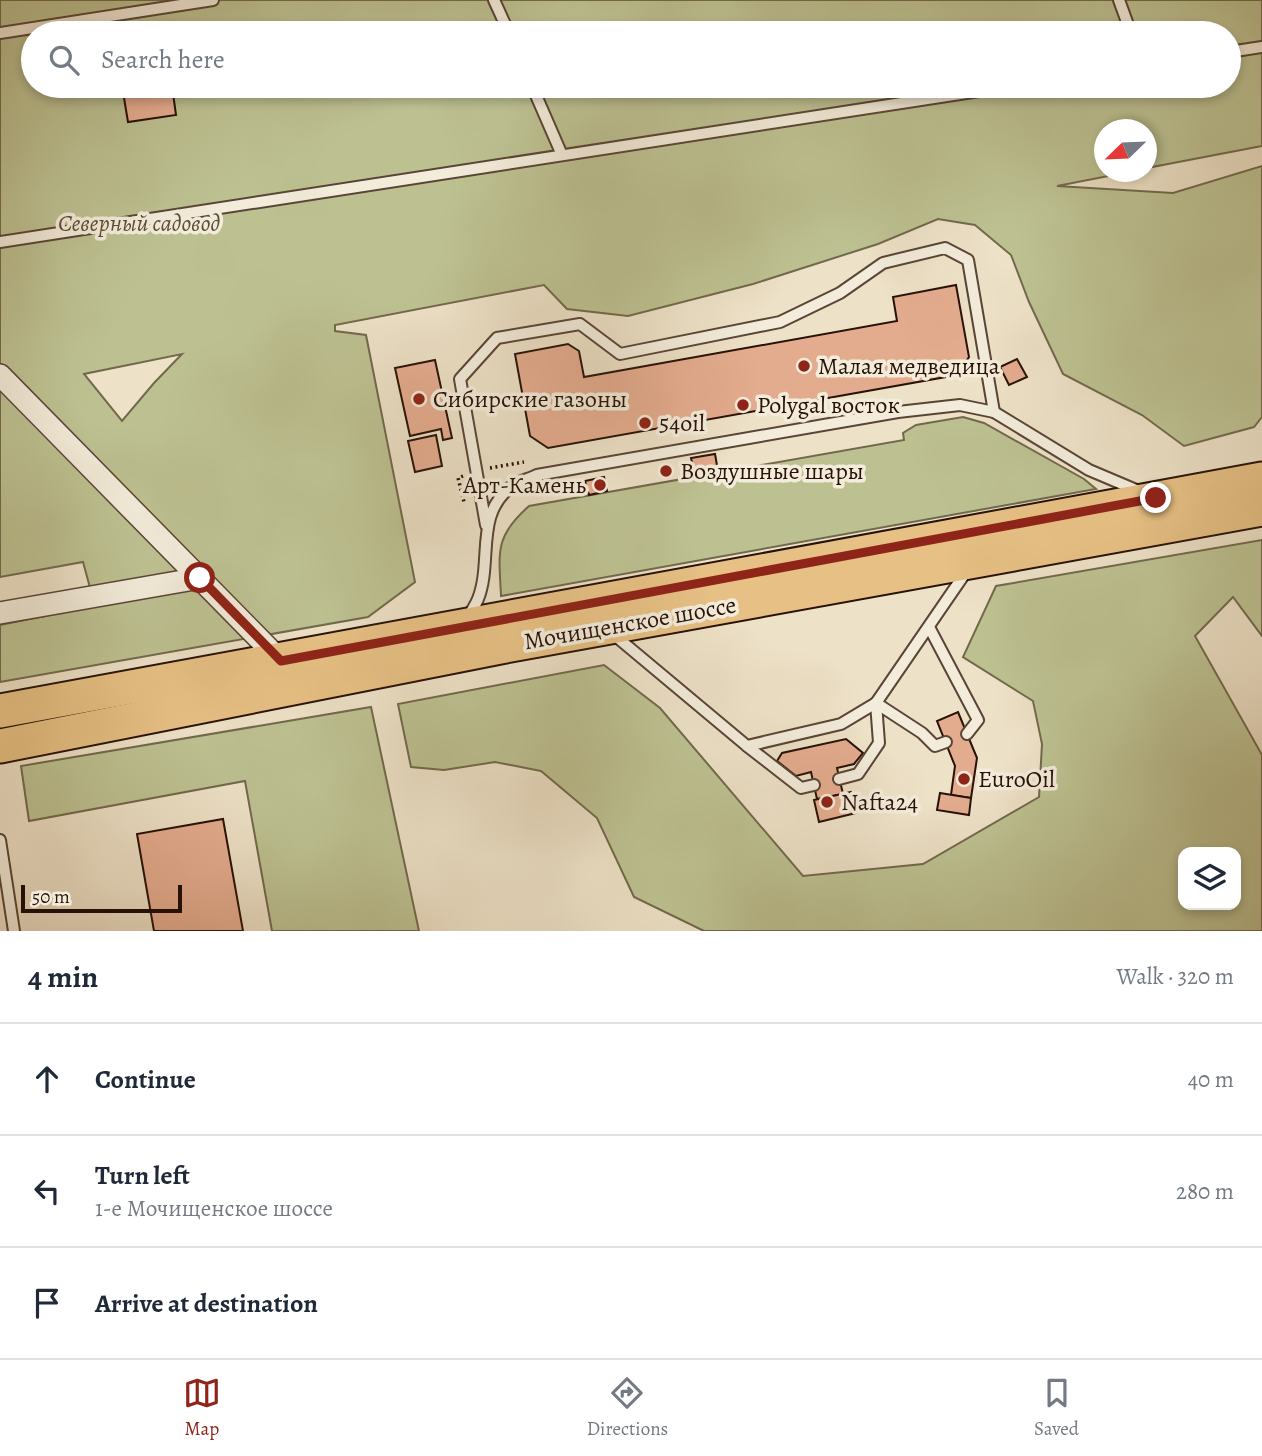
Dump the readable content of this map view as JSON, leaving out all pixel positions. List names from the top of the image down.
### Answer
{
  "streets": {
    "main road": ["Мочищенское шоссе"]
  },
  "parks": ["Северный садовод"],
  "places": [
    "Малая медведица",
    "Сибирские газоны",
    "Polygal восток",
    "54oil",
    "Воздушные шары",
    "Арт-Камень",
    "EuroOil",
    "Nafta24"
  ],
  "scale_bar": "50 m",
  "north": "bottom left",
  "page": {
    "search": "Search here",
    "scale": "50 m",
    "heading": ["4 min", "Walk · 320 m"],
    "list": [
      ["Continue", "40 m"],
      ["Turn left", "1-е Мочищенское шоссе", "280 m"],
      "Arrive at destination"
    ],
    "nav": ["Map", "Directions", "Saved"]
  }
}
